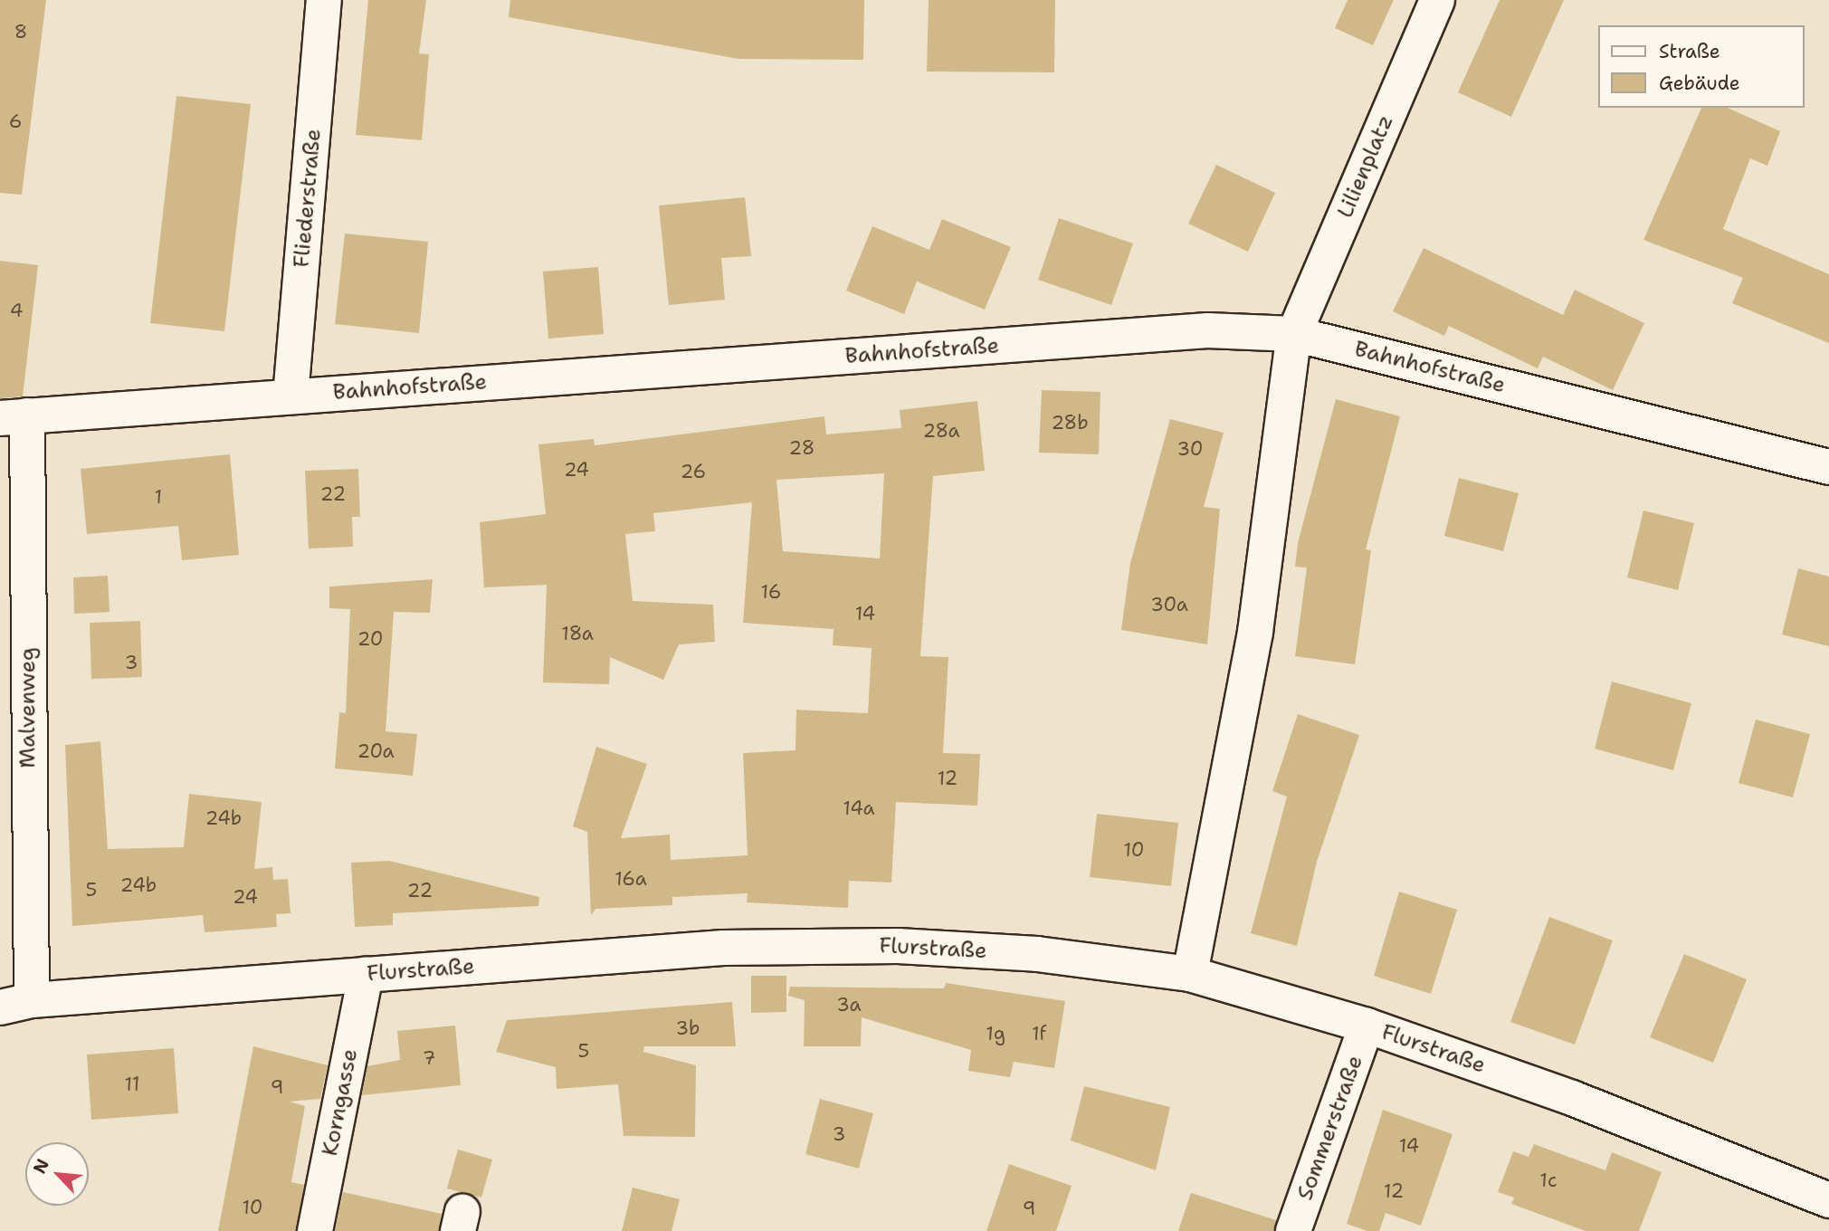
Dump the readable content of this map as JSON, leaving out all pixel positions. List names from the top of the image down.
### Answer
{
  "streets": {
    "street": [
      "Lilienplatz",
      "Fliederstraße",
      "Bahnhofstraße",
      "Malvenweg",
      "Flurstraße",
      "Korngasse",
      "Sommerstraße"
    ]
  },
  "crossings": [
    ["Lilienplatz", "Bahnhofstraße"],
    ["Lilienplatz", "Flurstraße"],
    ["Fliederstraße", "Bahnhofstraße"],
    ["Bahnhofstraße", "Malvenweg"],
    ["Malvenweg", "Flurstraße"],
    ["Flurstraße", "Korngasse"],
    ["Flurstraße", "Sommerstraße"]
  ],
  "house_numbers": [
    "8",
    "6",
    "4",
    "28b",
    "28a",
    "28",
    "30",
    "24",
    "26",
    "22",
    "1",
    "16",
    "30a",
    "14",
    "18a",
    "20",
    "3",
    "20a",
    "12",
    "14a",
    "24b",
    "10",
    "16a",
    "24b",
    "5",
    "22",
    "24",
    "3a",
    "3b",
    "1g",
    "1f",
    "5",
    "7",
    "11",
    "9",
    "3",
    "14",
    "1c",
    "12",
    "10",
    "9"
  ],
  "legend": ["Straße", "Gebäude"],
  "north": "top left"
}
